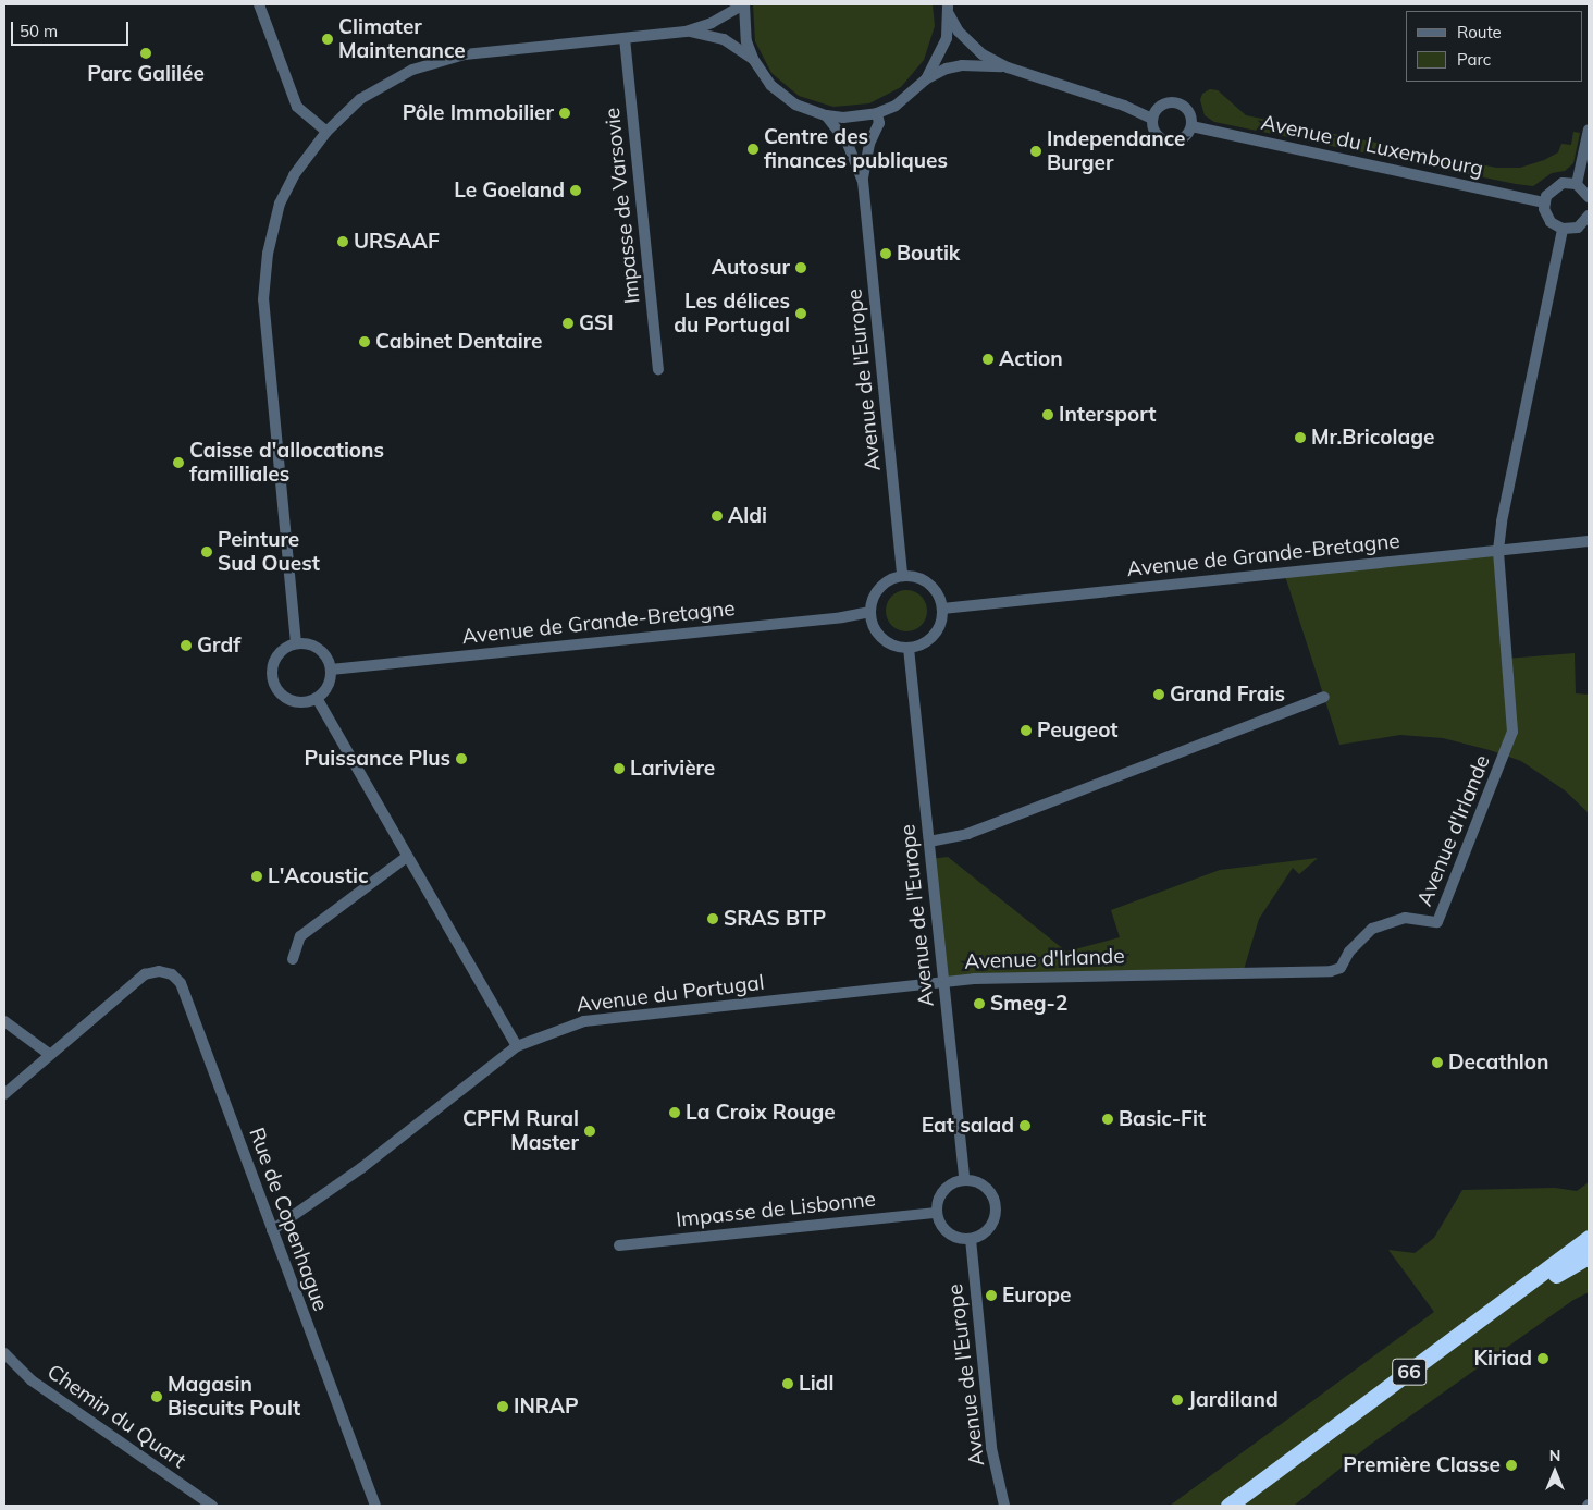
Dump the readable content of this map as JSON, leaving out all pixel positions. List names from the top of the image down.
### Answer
{
  "streets": {
    "highway": ["66"],
    "street": [
      "Avenue du Luxembourg",
      "Impasse de Varsovie",
      "Avenue de l'Europe",
      "Avenue de Grande-Bretagne",
      "Avenue d'Irlande",
      "Avenue du Portugal",
      "Impasse de Lisbonne",
      "Rue de Copenhague",
      "Chemin du Quart"
    ]
  },
  "crossings": [
    ["Avenue de l'Europe", "Avenue de Grande-Bretagne"],
    ["Avenue de l'Europe", "Avenue d'Irlande"],
    ["Avenue de l'Europe", "Avenue du Portugal"],
    ["Avenue de l'Europe", "Impasse de Lisbonne"],
    ["Avenue de Grande-Bretagne", "Avenue d'Irlande"],
    ["Avenue d'Irlande", "Avenue du Portugal"],
    ["Avenue du Portugal", "Rue de Copenhague"]
  ],
  "places": [
    "Climater Maintenance",
    "Parc Galilée",
    "Pôle Immobilier",
    "Centre des finances publiques",
    "Independance Burger",
    "Le Goeland",
    "URSAAF",
    "Boutik",
    "Autosur",
    "Les délices du Portugal",
    "GSI",
    "Cabinet Dentaire",
    "Action",
    "Intersport",
    "Mr.Bricolage",
    "Caisse d'allocations familliales",
    "Aldi",
    "Peinture Sud Ouest",
    "Grdf",
    "Grand Frais",
    "Peugeot",
    "Puissance Plus",
    "Larivière",
    "L'Acoustic",
    "SRAS BTP",
    "Smeg-2",
    "Decathlon",
    "La Croix Rouge",
    "Basic-Fit",
    "Eat salad",
    "CPFM Rural Master",
    "Europe",
    "Kiriad",
    "Lidl",
    "Magasin Biscuits Poult",
    "Jardiland",
    "INRAP",
    "Première Classe"
  ],
  "legend": ["Route", "Parc"],
  "scale_bar": "50 m",
  "north": "top"
}
